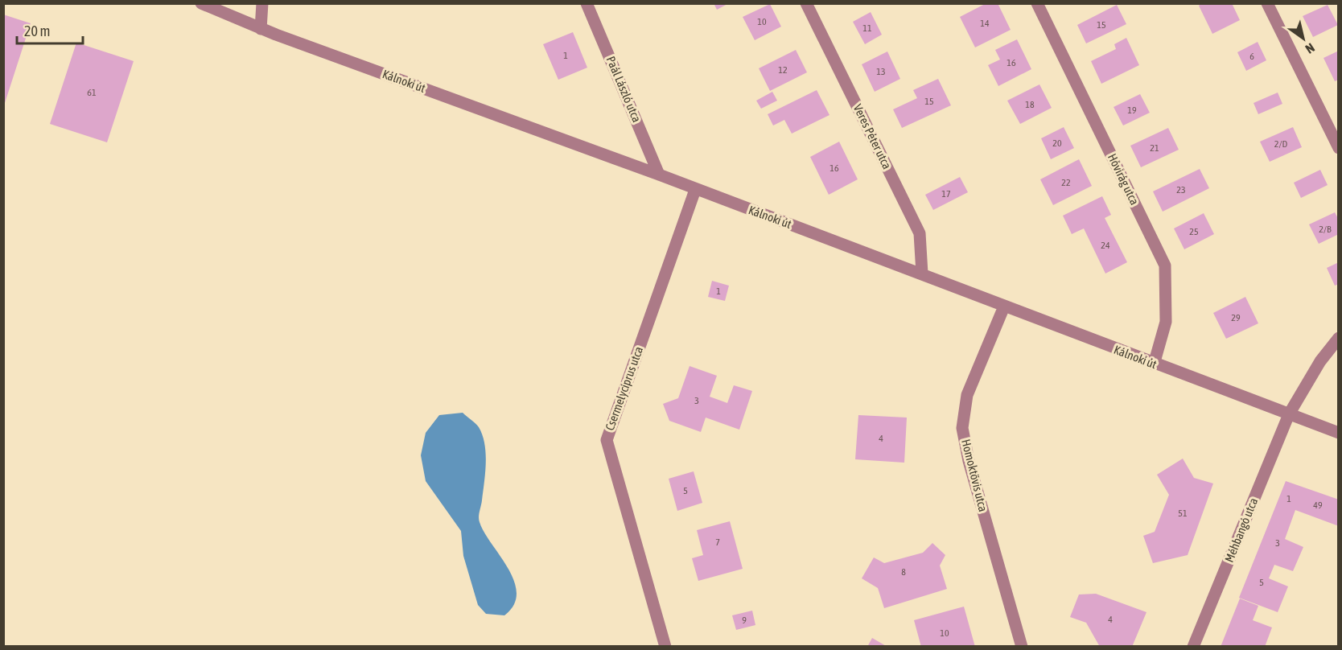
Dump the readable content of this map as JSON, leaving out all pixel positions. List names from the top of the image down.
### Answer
{
  "streets": {
    "street": [
      "Kálnoki út",
      "Paál László utca",
      "Veres Péter utca",
      "Hóvirág utca",
      "Csermelyciprus utca",
      "Homoktövis utca",
      "Méhbangó utca"
    ]
  },
  "crossings": [
    ["Kálnoki út", "Paál László utca"],
    ["Kálnoki út", "Veres Péter utca"],
    ["Kálnoki út", "Hóvirág utca"],
    ["Kálnoki út", "Csermelyciprus utca"],
    ["Kálnoki út", "Homoktövis utca"],
    ["Kálnoki út", "Méhbangó utca"]
  ],
  "house_numbers": [
    "10",
    "14",
    "15",
    "11",
    "1",
    "6",
    "16",
    "12",
    "13",
    "61",
    "15",
    "18",
    "19",
    "20",
    "2/D",
    "21",
    "16",
    "22",
    "23",
    "17",
    "2/B",
    "25",
    "24",
    "1",
    "29",
    "3",
    "4",
    "5",
    "1",
    "49",
    "51",
    "7",
    "3",
    "8",
    "5",
    "4",
    "9",
    "10"
  ],
  "scale_bar": "20 m",
  "north": "bottom right"
}
